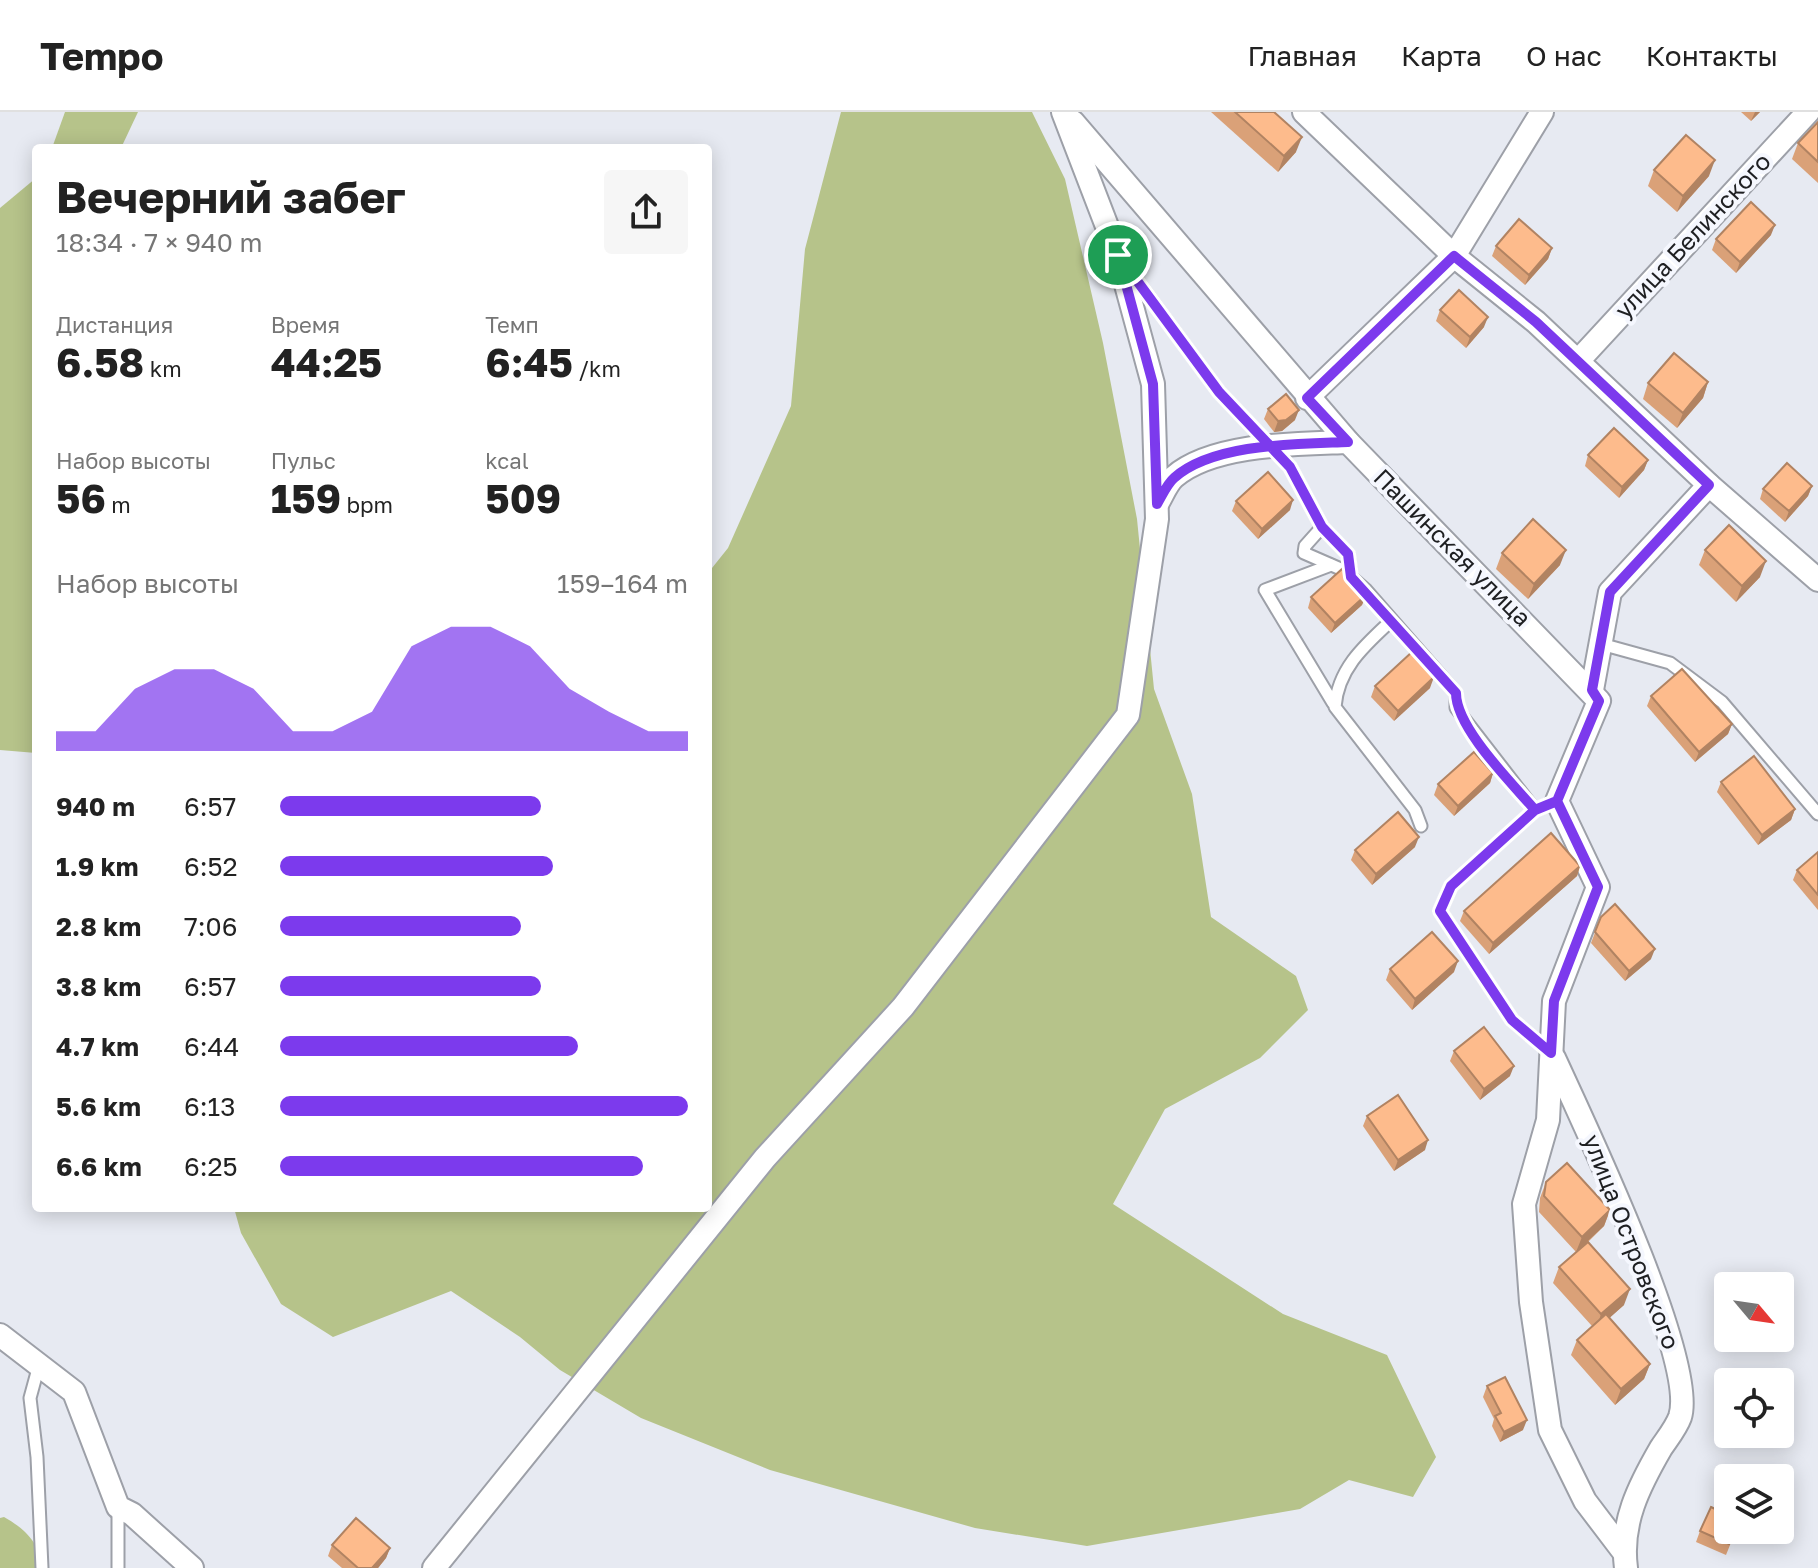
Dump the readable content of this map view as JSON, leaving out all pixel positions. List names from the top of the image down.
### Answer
{
  "streets": {
    "street": ["улица Белинского", "Пашинская улица", "улица Островского"]
  },
  "north": "bottom right",
  "page": {
    "header": "Tempo",
    "nav": [
      "Главная",
      "Карта",
      "О нас",
      "Контакты"
    ],
    "heading": ["Вечерний забег", "18:34 · 7 × 940 m"],
    "stats": [
      ["Дистанция", "6.58 km"],
      ["Время", "44:25"],
      ["Темп", "6:45 /km"],
      ["Набор высоты", "56 m"],
      ["Пульс", "159 bpm"],
      ["kcal", "509"]
    ],
    "chart": ["Набор высоты", "159–164 m"],
    "list": [
      {
        "name": "940 m",
        "note": "6:57"
      },
      {
        "name": "1.9 km",
        "note": "6:52"
      },
      {
        "name": "2.8 km",
        "note": "7:06"
      },
      {
        "name": "3.8 km",
        "note": "6:57"
      },
      {
        "name": "4.7 km",
        "note": "6:44"
      },
      {
        "name": "5.6 km",
        "note": "6:13"
      },
      {
        "name": "6.6 km",
        "note": "6:25"
      }
    ]
  }
}
